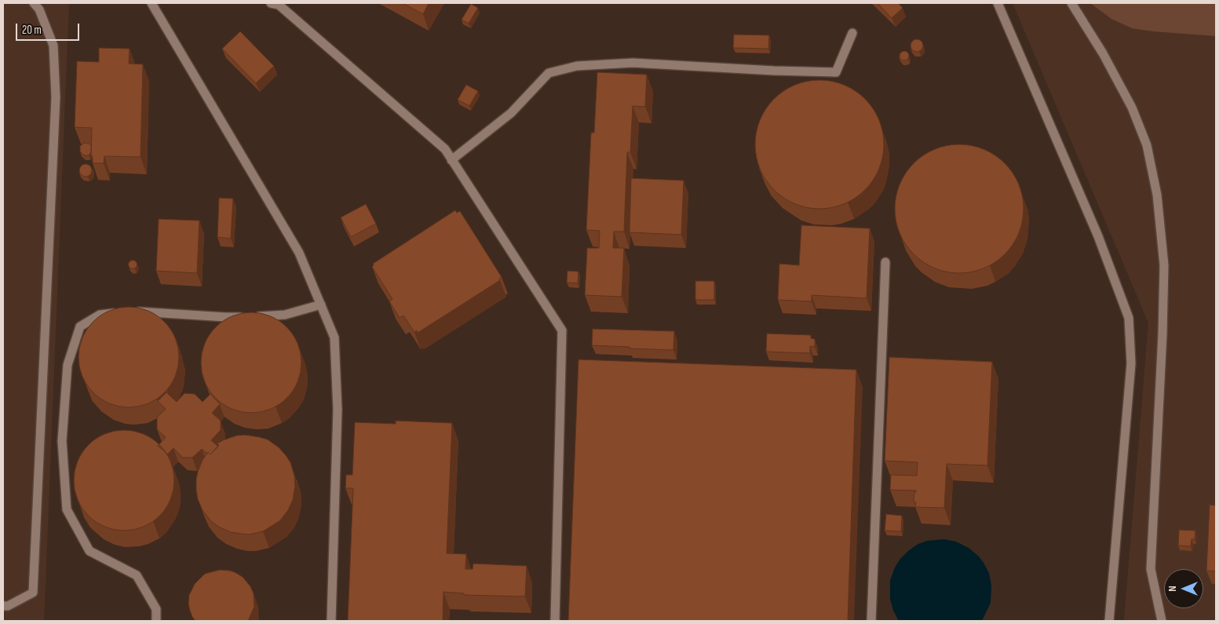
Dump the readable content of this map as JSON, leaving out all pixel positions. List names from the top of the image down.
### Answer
{
  "scale_bar": "20 m",
  "north": "left"
}
